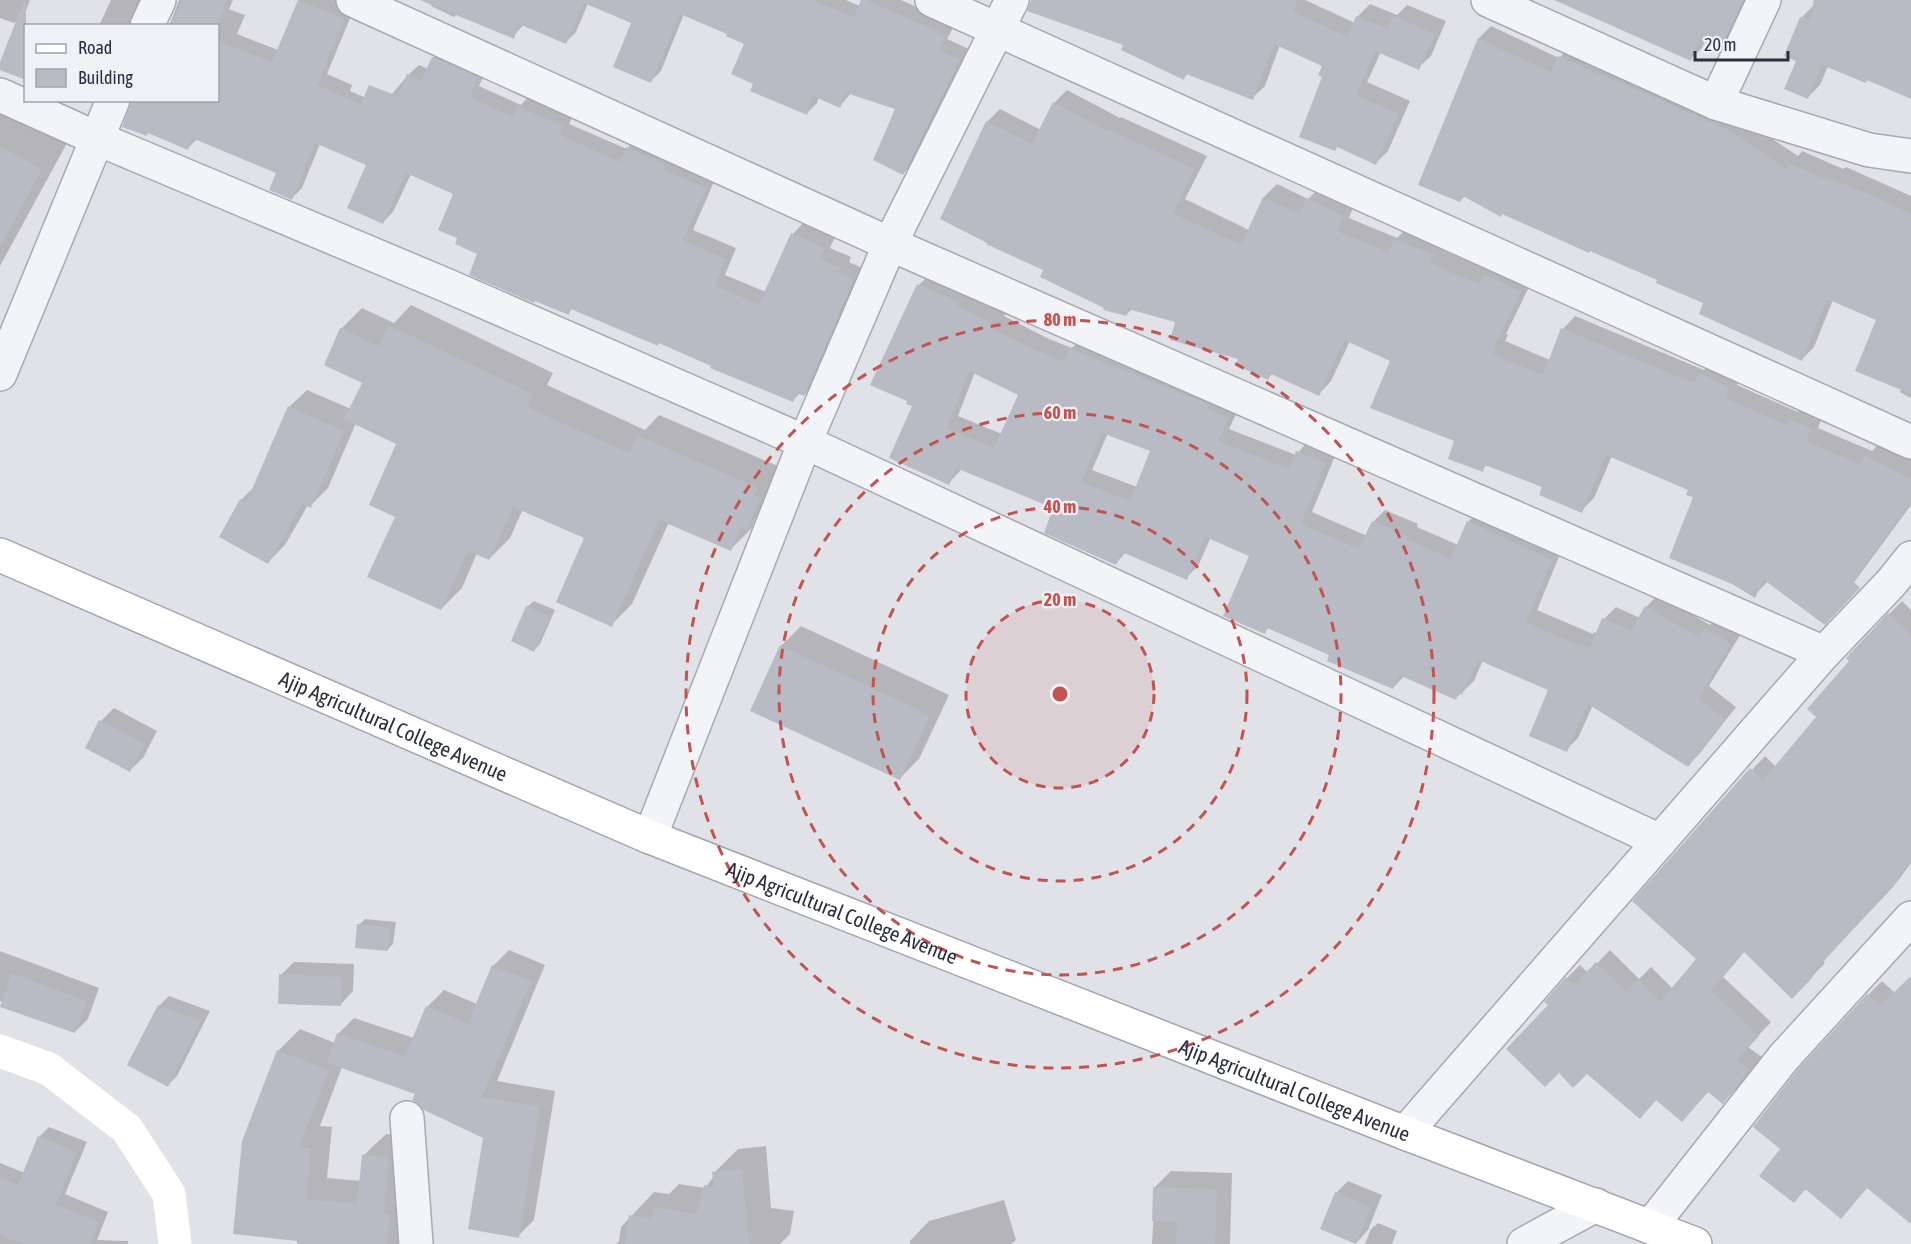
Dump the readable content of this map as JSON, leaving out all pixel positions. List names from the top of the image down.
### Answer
{
  "streets": {
    "main road": ["Ajip Agricultural College Avenue"]
  },
  "legend": ["Road", "Building"],
  "scale_bar": "20 m",
  "rings": [
    "80 m",
    "60 m",
    "40 m",
    "20 m"
  ]
}
